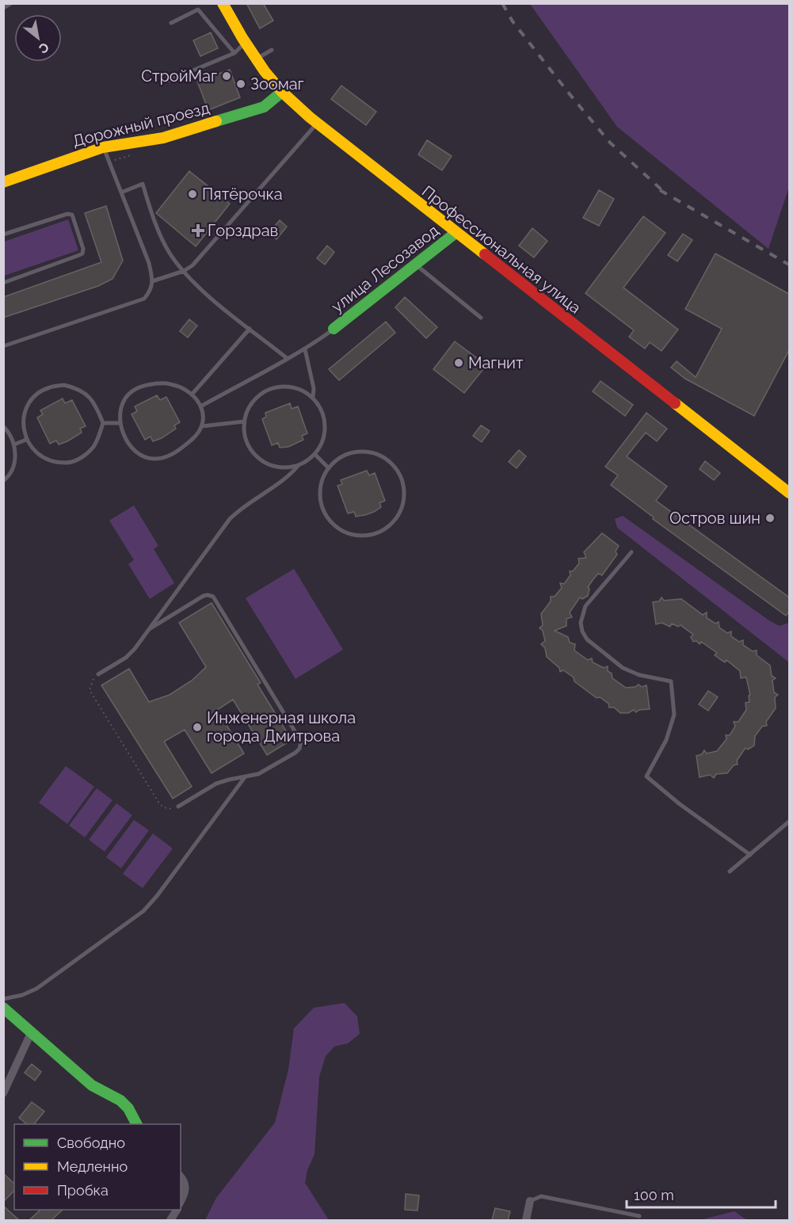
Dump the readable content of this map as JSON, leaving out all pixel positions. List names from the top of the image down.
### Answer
{
  "streets": {
    "main road": ["Дорожный проезд", "Профессиональная улица", "улица Лесозавод"]
  },
  "crossings": [
    ["Дорожный проезд", "Профессиональная улица"],
    ["Профессиональная улица", "улица Лесозавод"]
  ],
  "places": {
    "other": [
      "СтройМаг",
      "Зоомаг",
      "Пятёрочка",
      "Магнит",
      "Остров шин",
      "Инженерная школа города Дмитрова"
    ],
    "health": ["Горздрав"]
  },
  "legend": ["Свободно", "Медленно", "Пробка"],
  "scale_bar": "100 m",
  "north": "bottom right"
}
